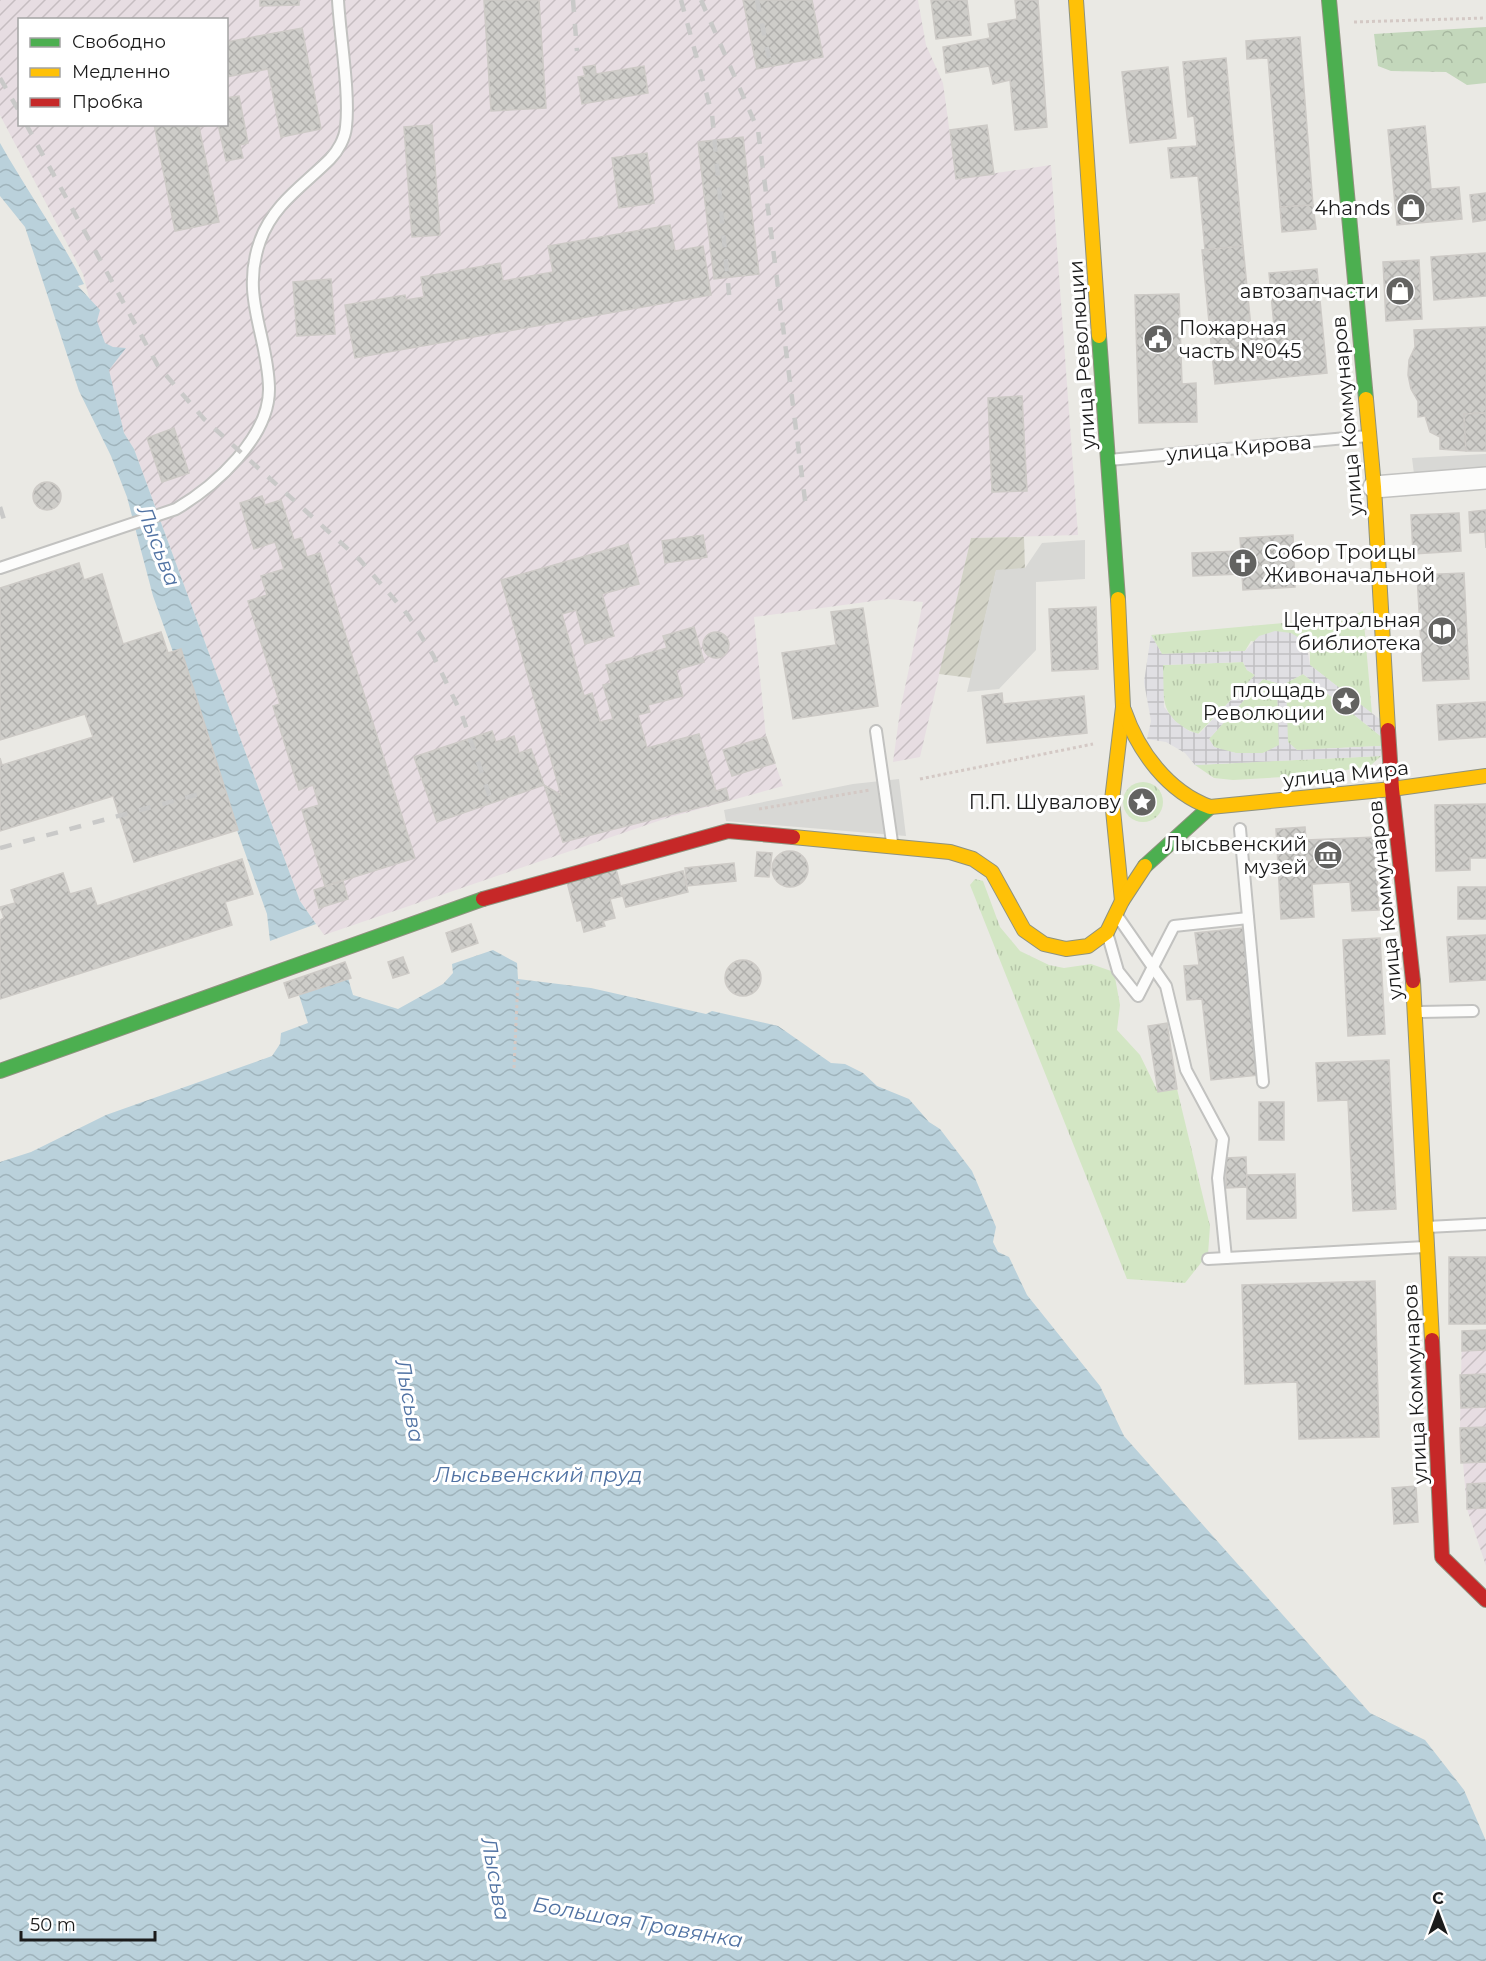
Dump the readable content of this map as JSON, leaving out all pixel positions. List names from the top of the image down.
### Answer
{
  "streets": {
    "main road": ["улица Революции", "улица Коммунаров", "улица Мира"],
    "lane": ["улица Кирова"]
  },
  "crossings": [
    ["улица Революции", "улица Кирова"],
    ["улица Коммунаров", "улица Кирова"],
    ["улица Коммунаров", "улица Мира"]
  ],
  "water": ["Лысьва", "Лысьвенский пруд", "Большая Травянка"],
  "places": {
    "shop": ["4hands", "автозапчасти"],
    "public building": ["Пожарная часть №045"],
    "church": ["Собор Троицы Живоначальной"],
    "library": ["Центральная библиотека"],
    "place": ["площадь Революции", "П.П. Шувалову"],
    "museum": ["Лысьвенский музей"]
  },
  "legend": ["Свободно", "Медленно", "Пробка"],
  "scale_bar": "50 m",
  "north": "top"
}
